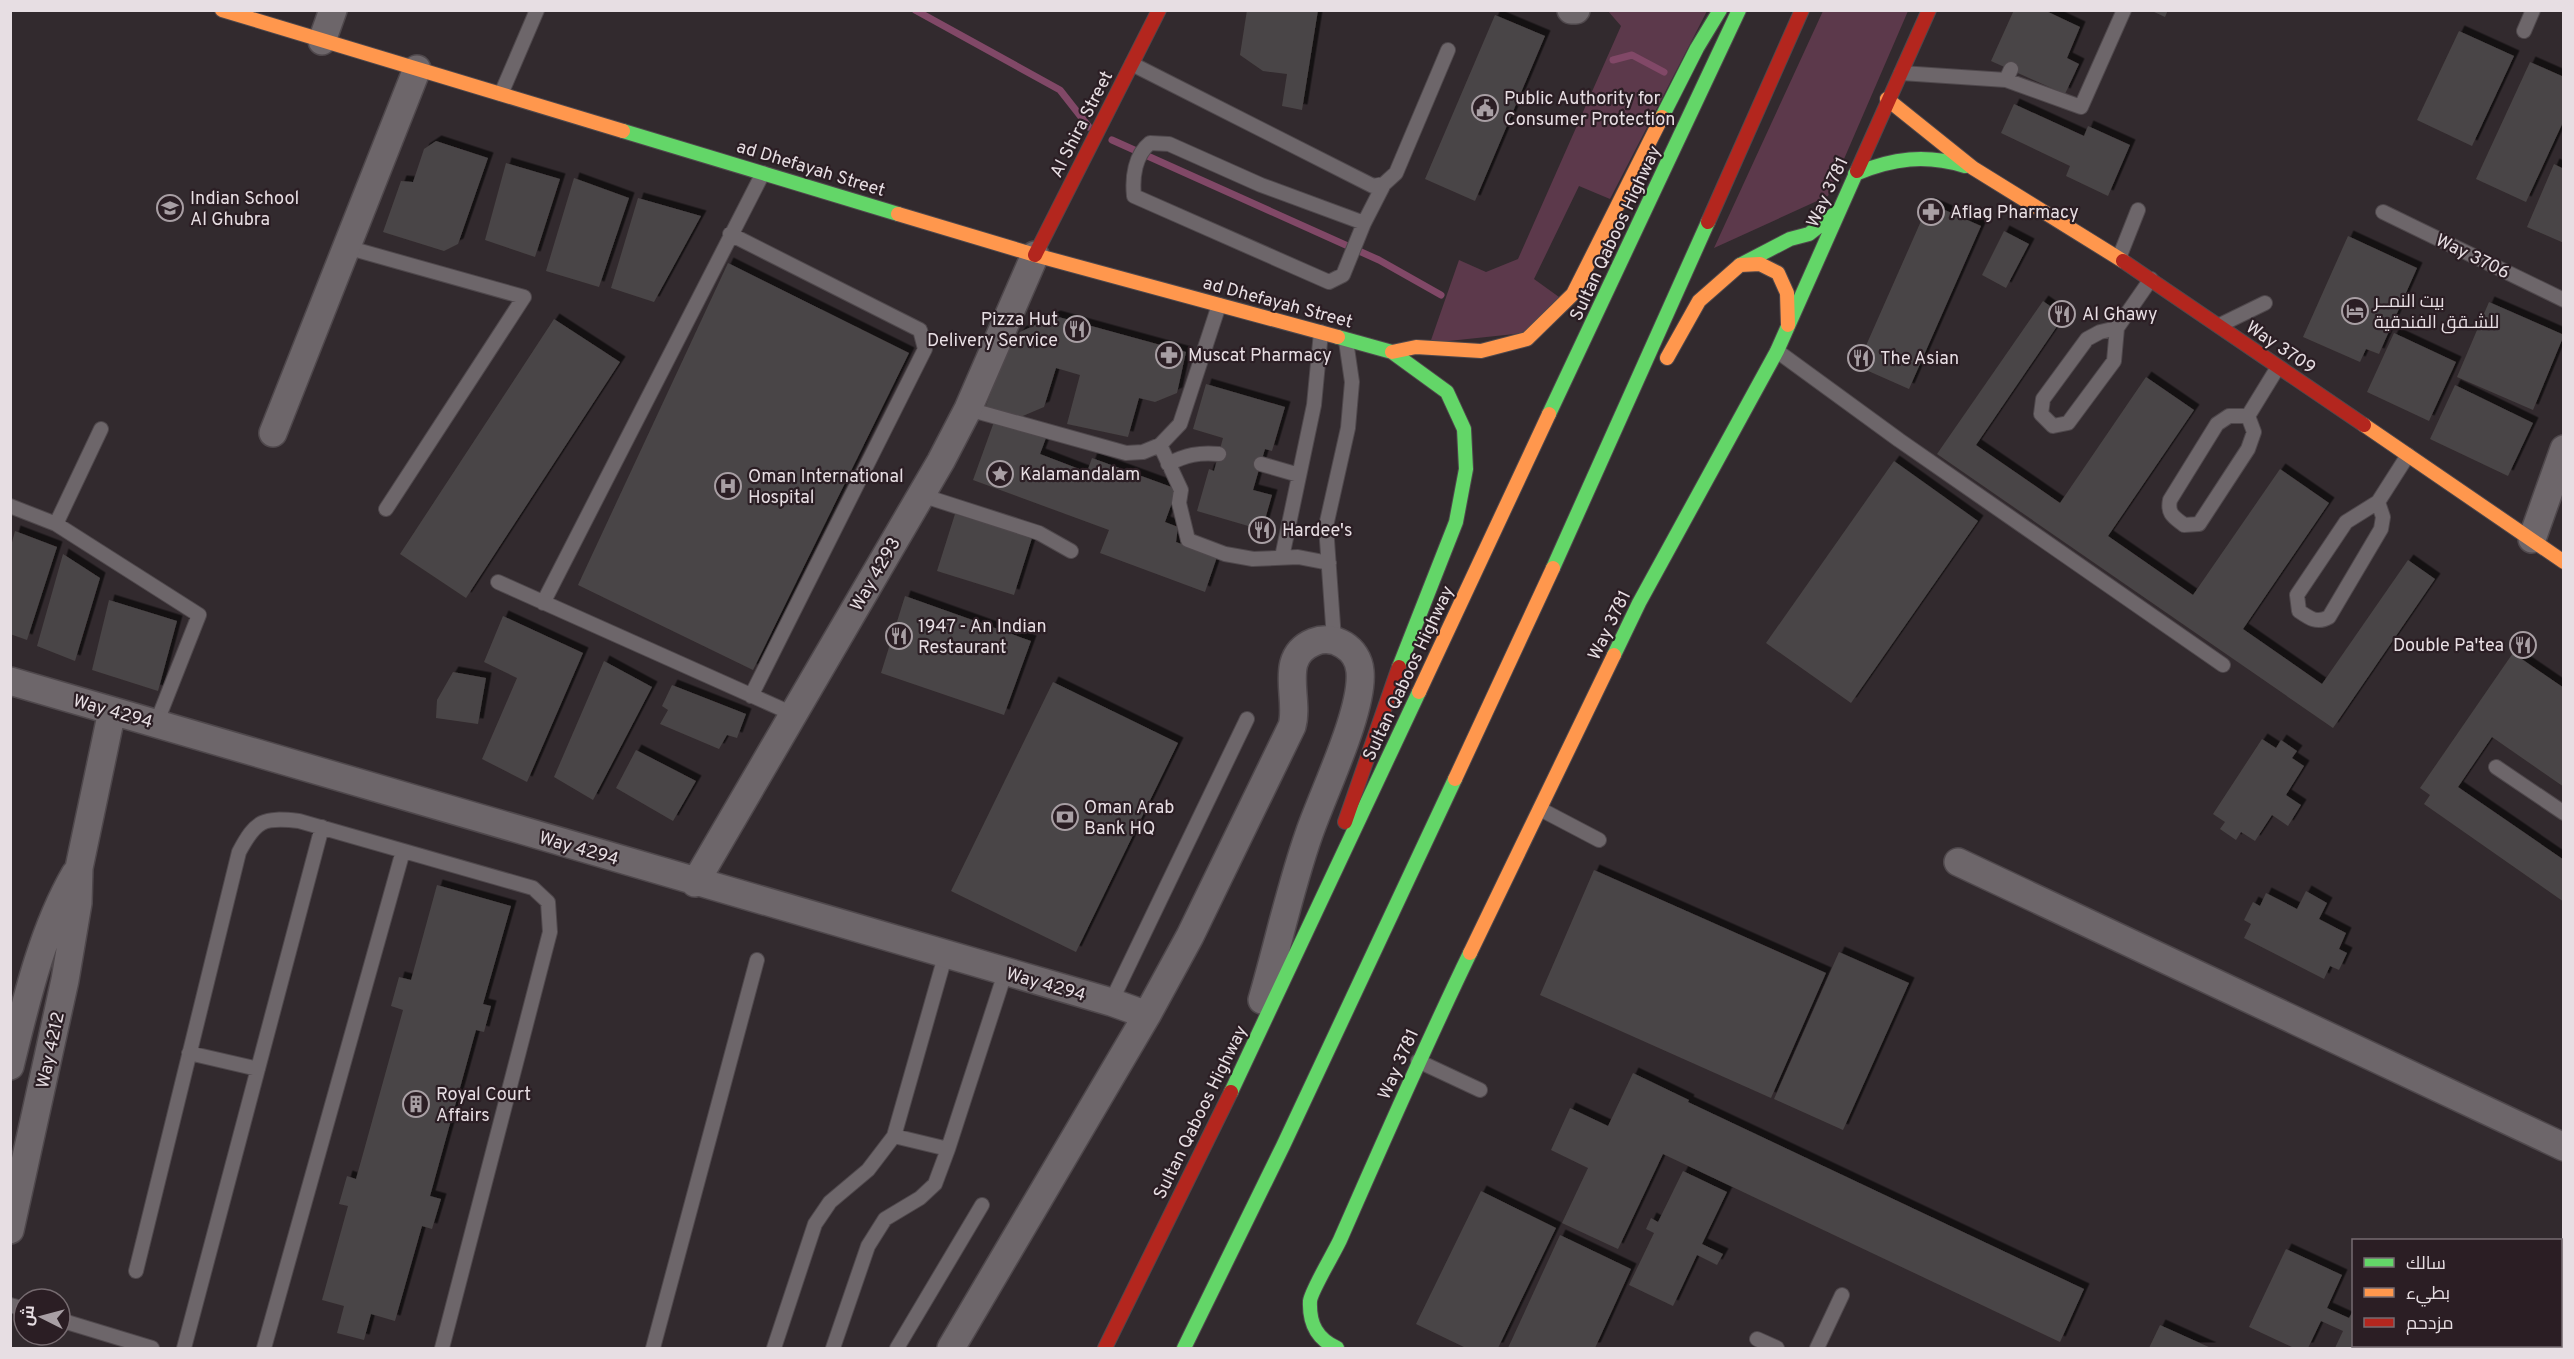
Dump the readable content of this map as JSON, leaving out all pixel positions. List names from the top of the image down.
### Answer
{
  "streets": {
    "main road": [
      "Al Shira Street",
      "ad Dhefayah Street",
      "Way 3781",
      "Sultan Qaboos Highway",
      "Way 3709"
    ],
    "street": ["Way 4293", "Way 4294", "Way 4212"],
    "lane": ["Way 3706"]
  },
  "crossings": [
    ["Al Shira Street", "ad Dhefayah Street"],
    ["Al Shira Street", "Way 4293"],
    ["ad Dhefayah Street", "Way 4293"],
    ["Way 3781", "Way 3709"],
    ["Way 4293", "Way 4294"],
    ["Way 4294", "Way 4212"]
  ],
  "places": {
    "public building": ["Public Authority for Consumer Protection"],
    "school or university": ["Indian School Al Ghubra"],
    "pharmacy": ["Aflag Pharmacy", "Muscat Pharmacy"],
    "hotel": ["بيت النمــر للشـقق الفندقية"],
    "restaurant": [
      "Al Ghawy",
      "Pizza Hut Delivery Service",
      "The Asian",
      "Hardee's",
      "1947 - An Indian Restaurant",
      "Double Pa'tea"
    ],
    "place": ["Kalamandalam"],
    "hospital": ["Oman International Hospital"],
    "bank": ["Oman Arab Bank HQ"],
    "building": ["Royal Court Affairs"]
  },
  "legend": ["سالك", "بطيء", "مزدحم"],
  "north": "left"
}
